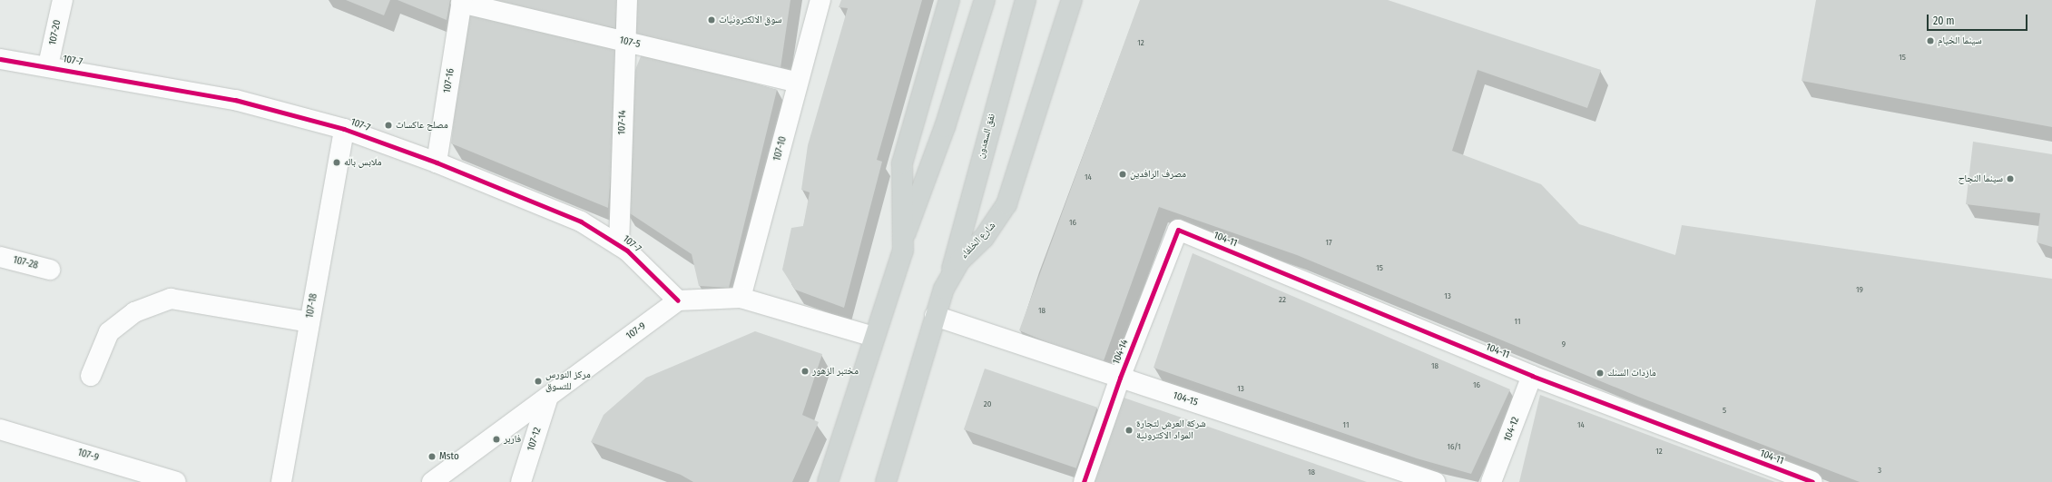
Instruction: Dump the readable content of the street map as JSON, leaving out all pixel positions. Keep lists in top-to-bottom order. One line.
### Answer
{"streets":{"main road":["نفق السعدون","شارع الخلفاء"],"street":["107-20","107-5","107-7","107-16","107-14","107-10","104-11","107-28","107-18","107-9","104-14","104-15","104-12","107-12"]},"crossings":[["107-20","107-7"],["107-5","107-16"],["107-5","107-14"],["107-5","107-10"],["107-7","107-16"],["107-7","107-14"],["107-7","107-18"],["107-7","107-9"],["نفق السعدون","شارع الخلفاء"],["104-11","104-14"],["104-11","104-12"],["شارع الخلفاء","104-15"],["107-9","107-12"],["104-14","104-15"]],"places":["سوق الالكترونيات","سينما الخيام","مصلح عاكسات","ملابس باله","مصرف الرافدين","سينما النجاح","مختبر الزهور","مازدات السنك","مركز النورس للتسوق","شركة العرش لتجارة المواد الاكترونية","فاربر","Msto"],"house_numbers":["12","15","14","16","17","15","19","13","22","18","11","9","18","16","13","20","5","11","14","16/1","12","3","18"],"scale_bar":"20 m"}
